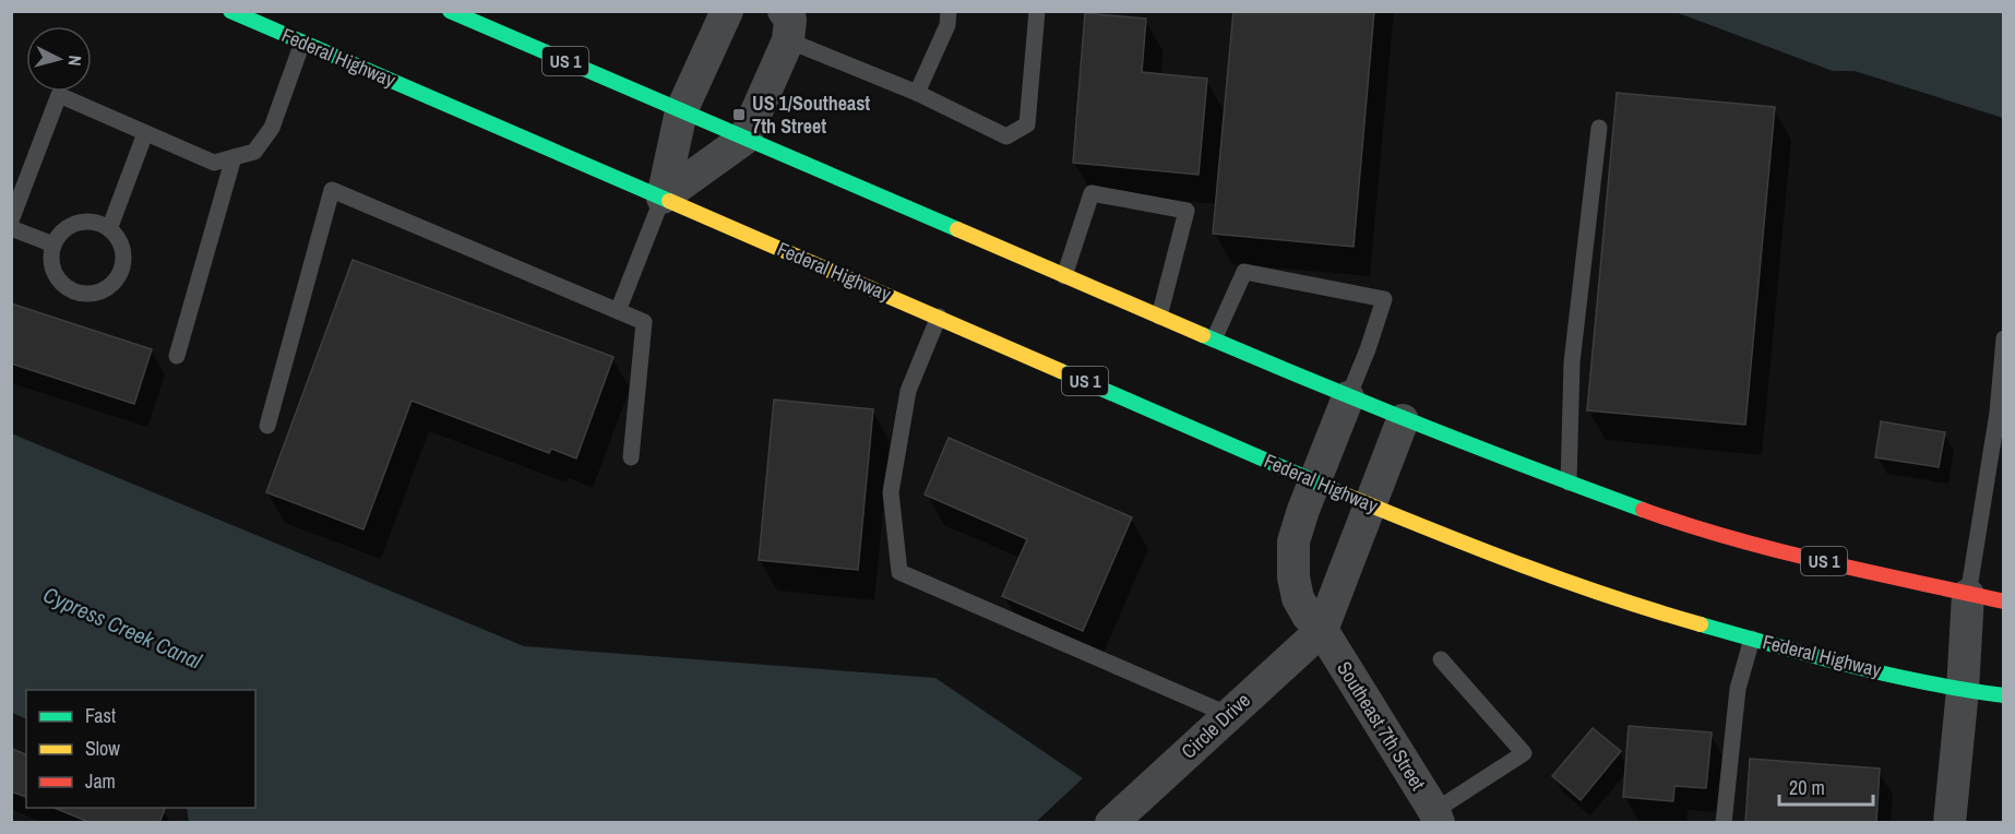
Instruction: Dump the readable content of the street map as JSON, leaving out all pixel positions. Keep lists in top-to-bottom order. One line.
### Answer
{"streets":{"main road":["Federal Highway","US 1"],"street":["Circle Drive","Southeast 7th Street"]},"crossings":[["Federal Highway","Southeast 7th Street"],["US 1","Southeast 7th Street"],["Circle Drive","Southeast 7th Street"]],"water":["Cypress Creek Canal"],"places":{"transit":["US 1/Southeast 7th Street"]},"legend":["Fast","Slow","Jam"],"scale_bar":"20 m","north":"right"}
